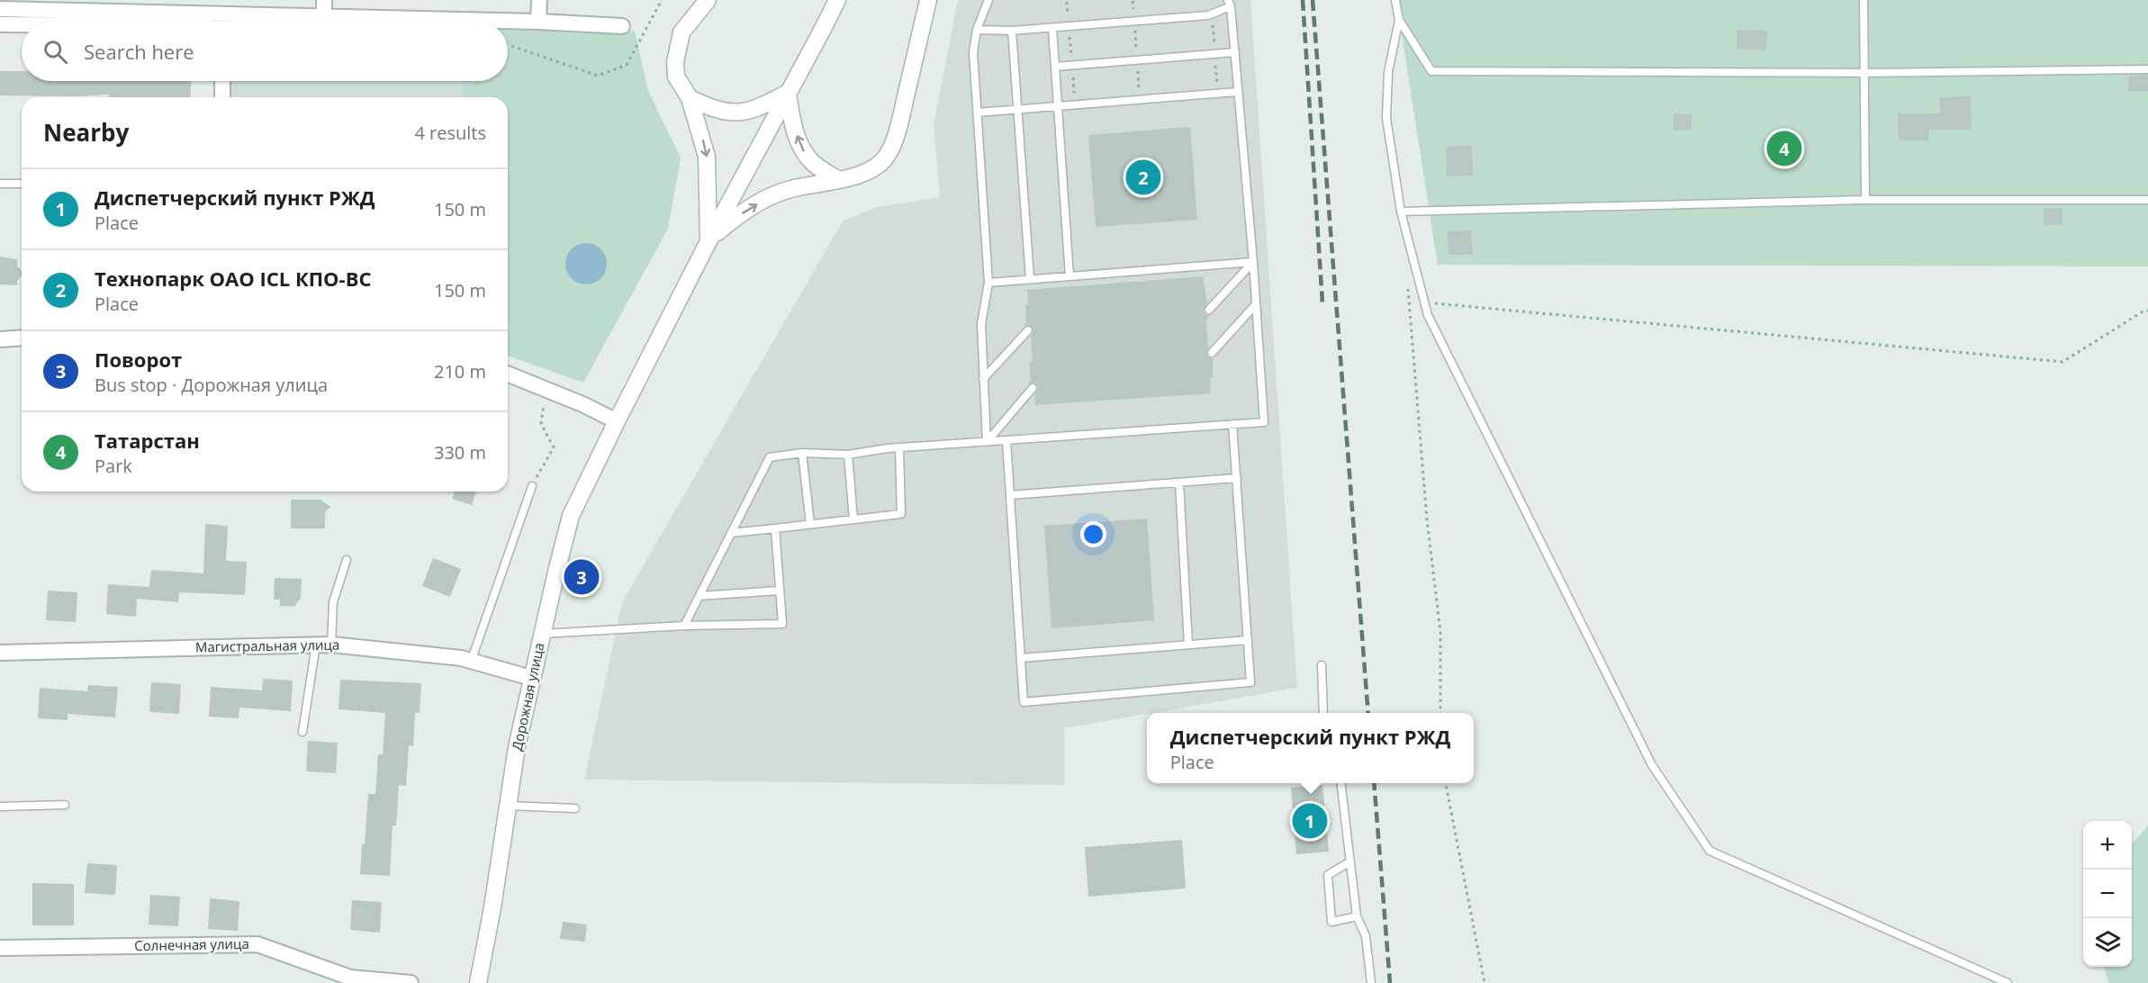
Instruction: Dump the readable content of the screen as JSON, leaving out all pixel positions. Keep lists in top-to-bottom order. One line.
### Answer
{"streets":{"street":["Магистральная улица","Дорожная улица","Солнечная улица"]},"crossings":[["Магистральная улица","Дорожная улица"]],"page":{"search":"Search here","heading":["Nearby","4 results"],"pins":["4","2","3","1"],"list":[{"mark":"1","name":"Диспетчерский пункт РЖД","note":"Place","value":"150 m"},{"mark":"2","name":"Технопарк OAO ICL КПО-ВС","note":"Place","value":"150 m"},{"mark":"3","name":"Поворот","note":"Bus stop · Дорожная улица","value":"210 m"},{"mark":"4","name":"Татарстан","note":"Park","value":"330 m"}],"popup":["Диспетчерский пункт РЖД","Place"],"map_buttons":["+","−"]}}
